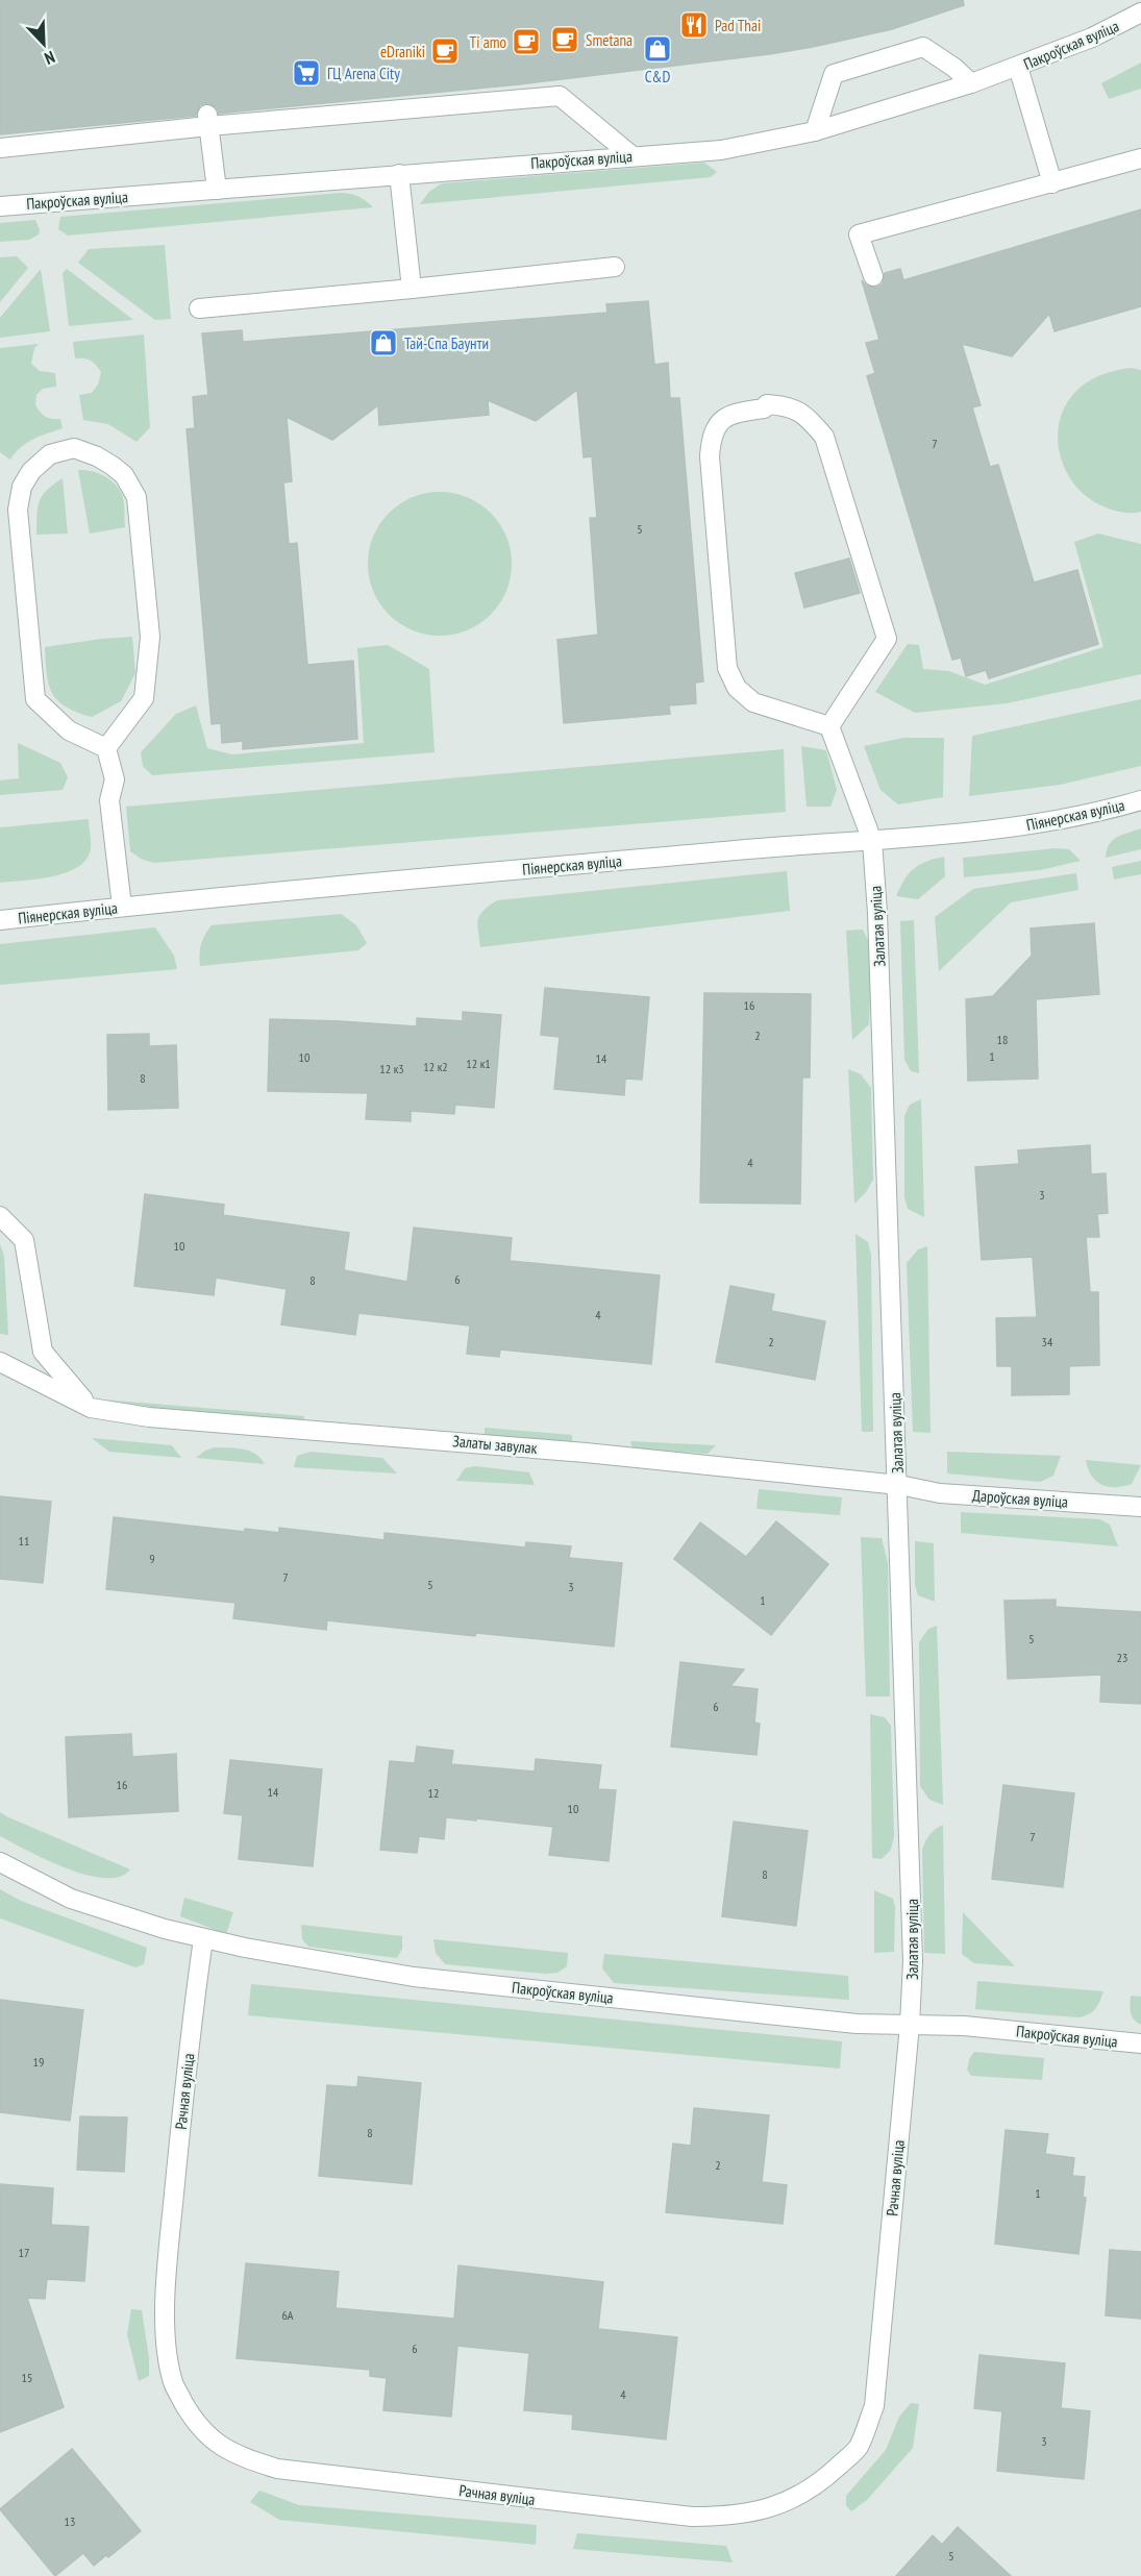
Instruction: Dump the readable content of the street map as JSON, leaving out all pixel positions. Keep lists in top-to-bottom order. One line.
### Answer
{"streets":{"street":["Пакроўская вуліца","Піянерская вуліца","Залатая вуліца","Залаты завулак","Дароўская вуліца","Рачная вуліца"]},"crossings":[["Пакроўская вуліца","Залатая вуліца"],["Пакроўская вуліца","Рачная вуліца"],["Піянерская вуліца","Залатая вуліца"],["Залатая вуліца","Залаты завулак"],["Залатая вуліца","Дароўская вуліца"],["Залатая вуліца","Рачная вуліца"],["Залаты завулак","Дароўская вуліца"]],"places":{"restaurant":["Pad Thai"],"cafe":["Smetana","Ti amo","eDraniki"],"shop":["C&D","Тай-Спа Баунти"],"supermarket":["ГЦ Arena City"]},"house_numbers":["7","5","16","2","18","1","10","14","12 к1","12 к2","12 к3","8","4","3","10","6","8","4","2","34","11","9","7","5","3","1","5","23","6","16","14","12","10","7","8","19","8","2","1","17","6А","6","15","4","3","13","5"],"north":"bottom right"}
